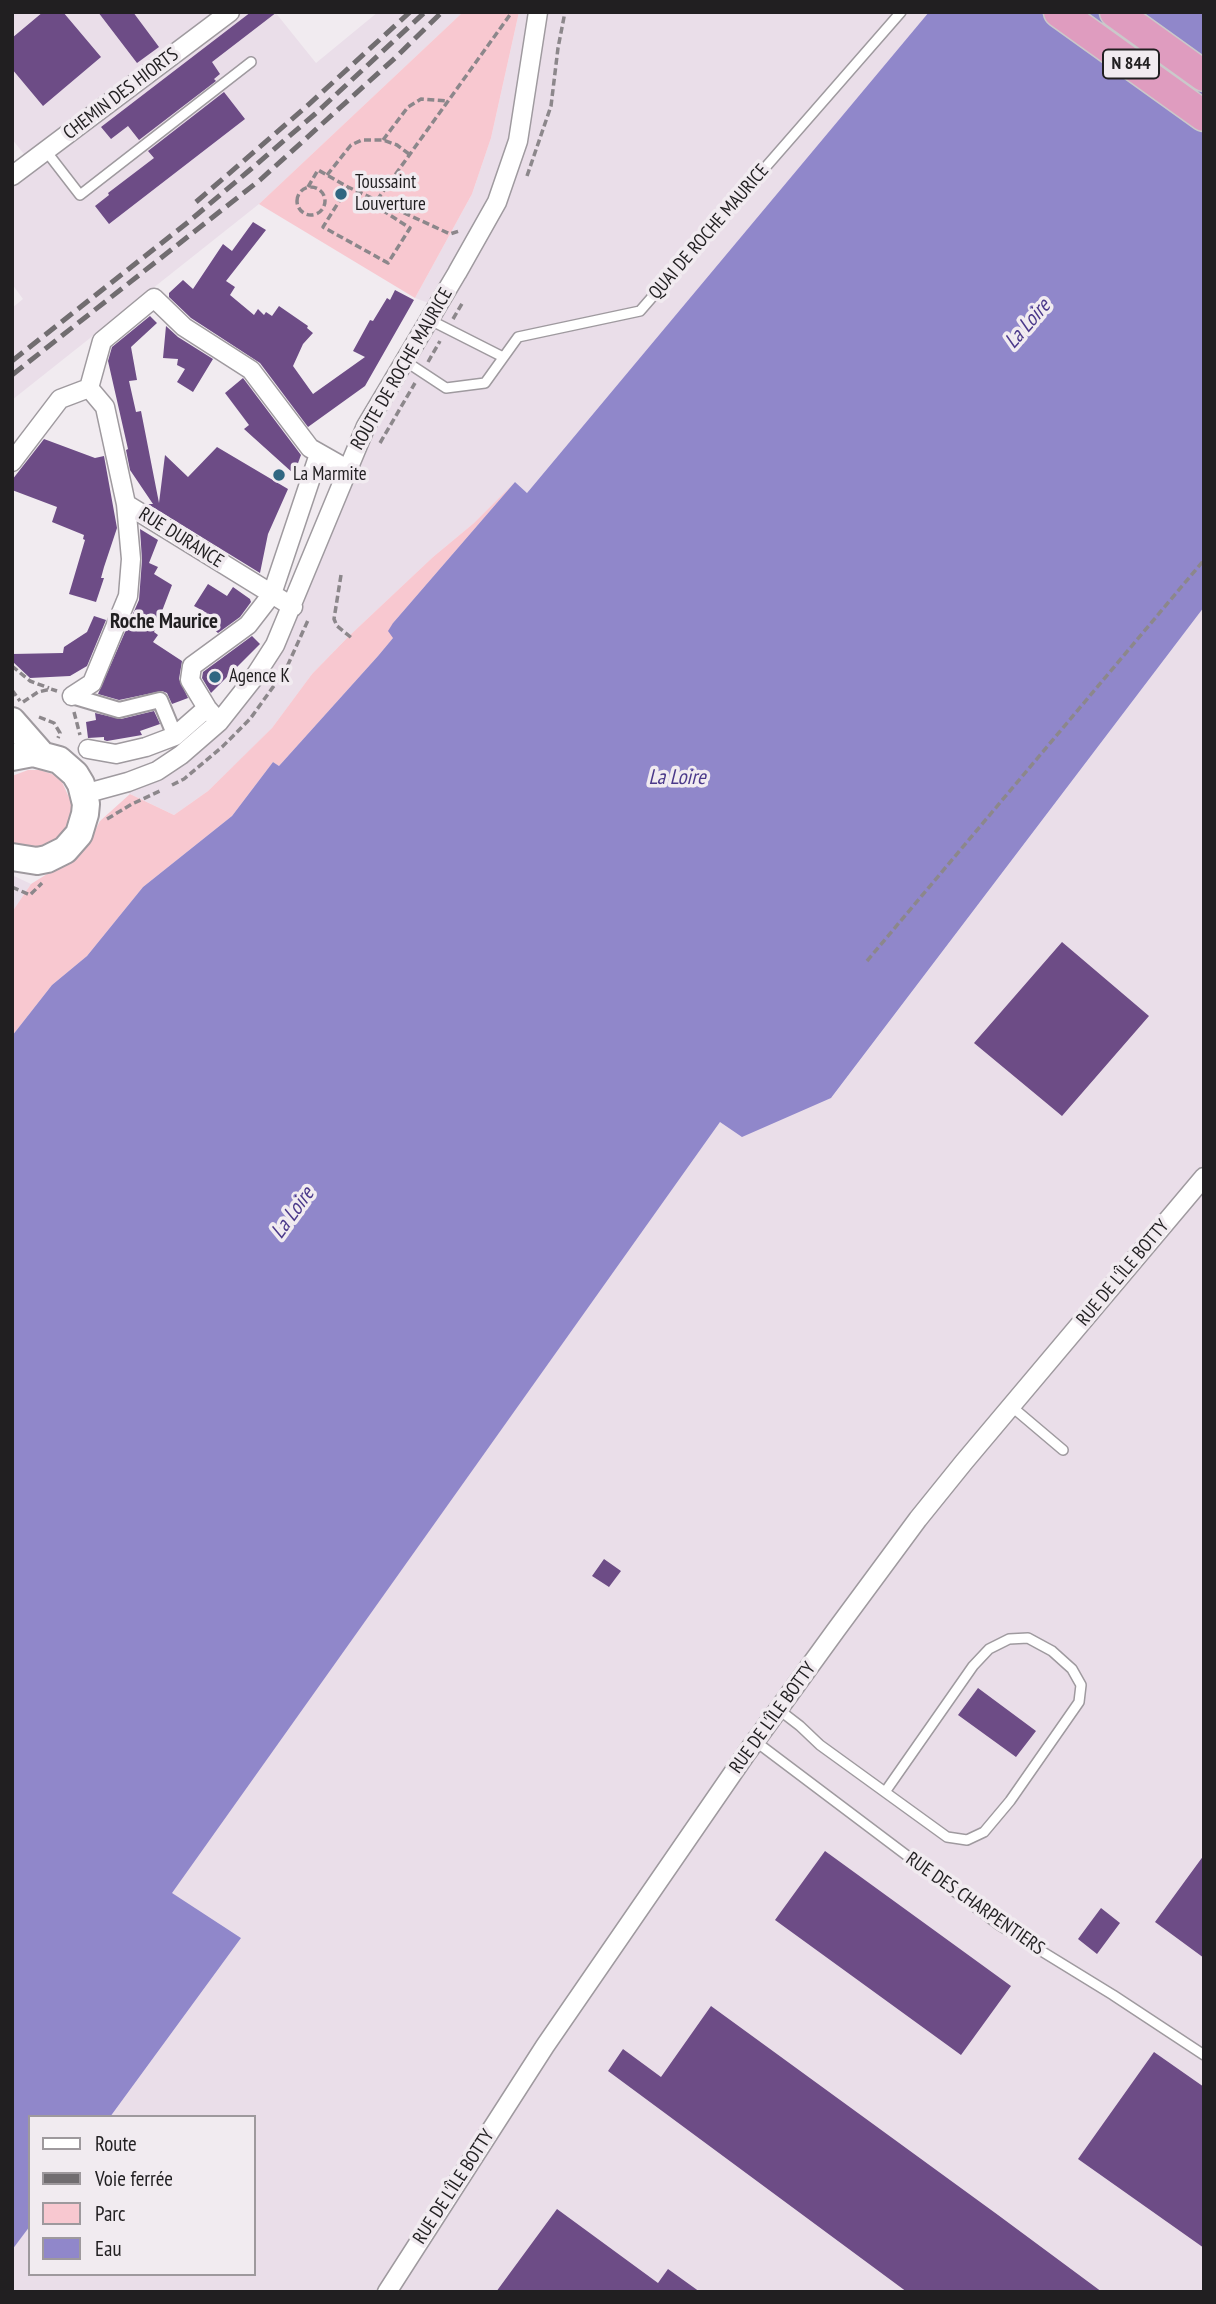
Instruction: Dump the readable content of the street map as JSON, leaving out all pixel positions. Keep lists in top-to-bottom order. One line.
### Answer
{"streets":{"highway":["N 844"],"street":["CHEMIN DES HIORTS","ROUTE DE ROCHE MAURICE","RUE DURANCE","RUE DE L'ÎLE BOTTY"],"lane":["QUAI DE ROCHE MAURICE","RUE DES CHARPENTIERS"]},"crossings":[["QUAI DE ROCHE MAURICE","ROUTE DE ROCHE MAURICE"],["ROUTE DE ROCHE MAURICE","RUE DURANCE"],["RUE DE L'ÎLE BOTTY","RUE DES CHARPENTIERS"]],"districts":["Roche Maurice"],"water":["La Loire"],"places":["Toussaint Louverture","La Marmite","Agence K"],"legend":["Route","Voie ferrée","Parc","Eau"]}
